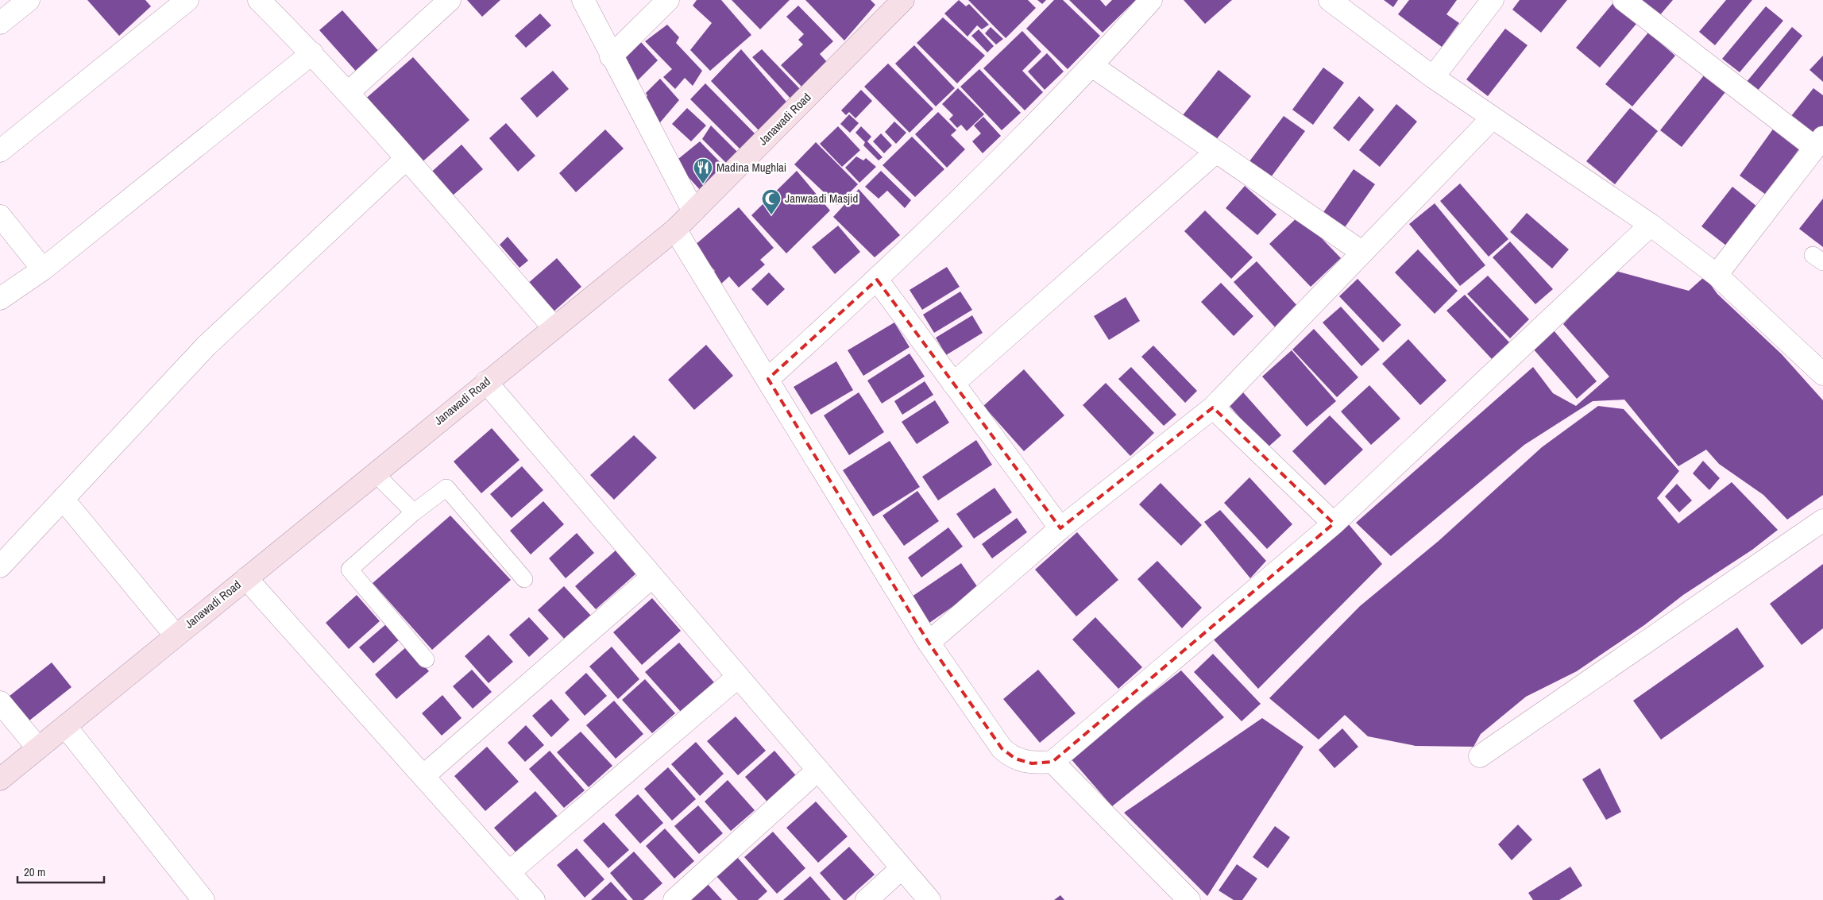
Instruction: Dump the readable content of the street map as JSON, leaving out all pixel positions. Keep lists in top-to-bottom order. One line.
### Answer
{"streets":{"street":["Janawadi Road"]},"places":{"restaurant":["Madina Mughlai"],"mosque":["Janwaadi Masjid"]},"scale_bar":"20 m"}
